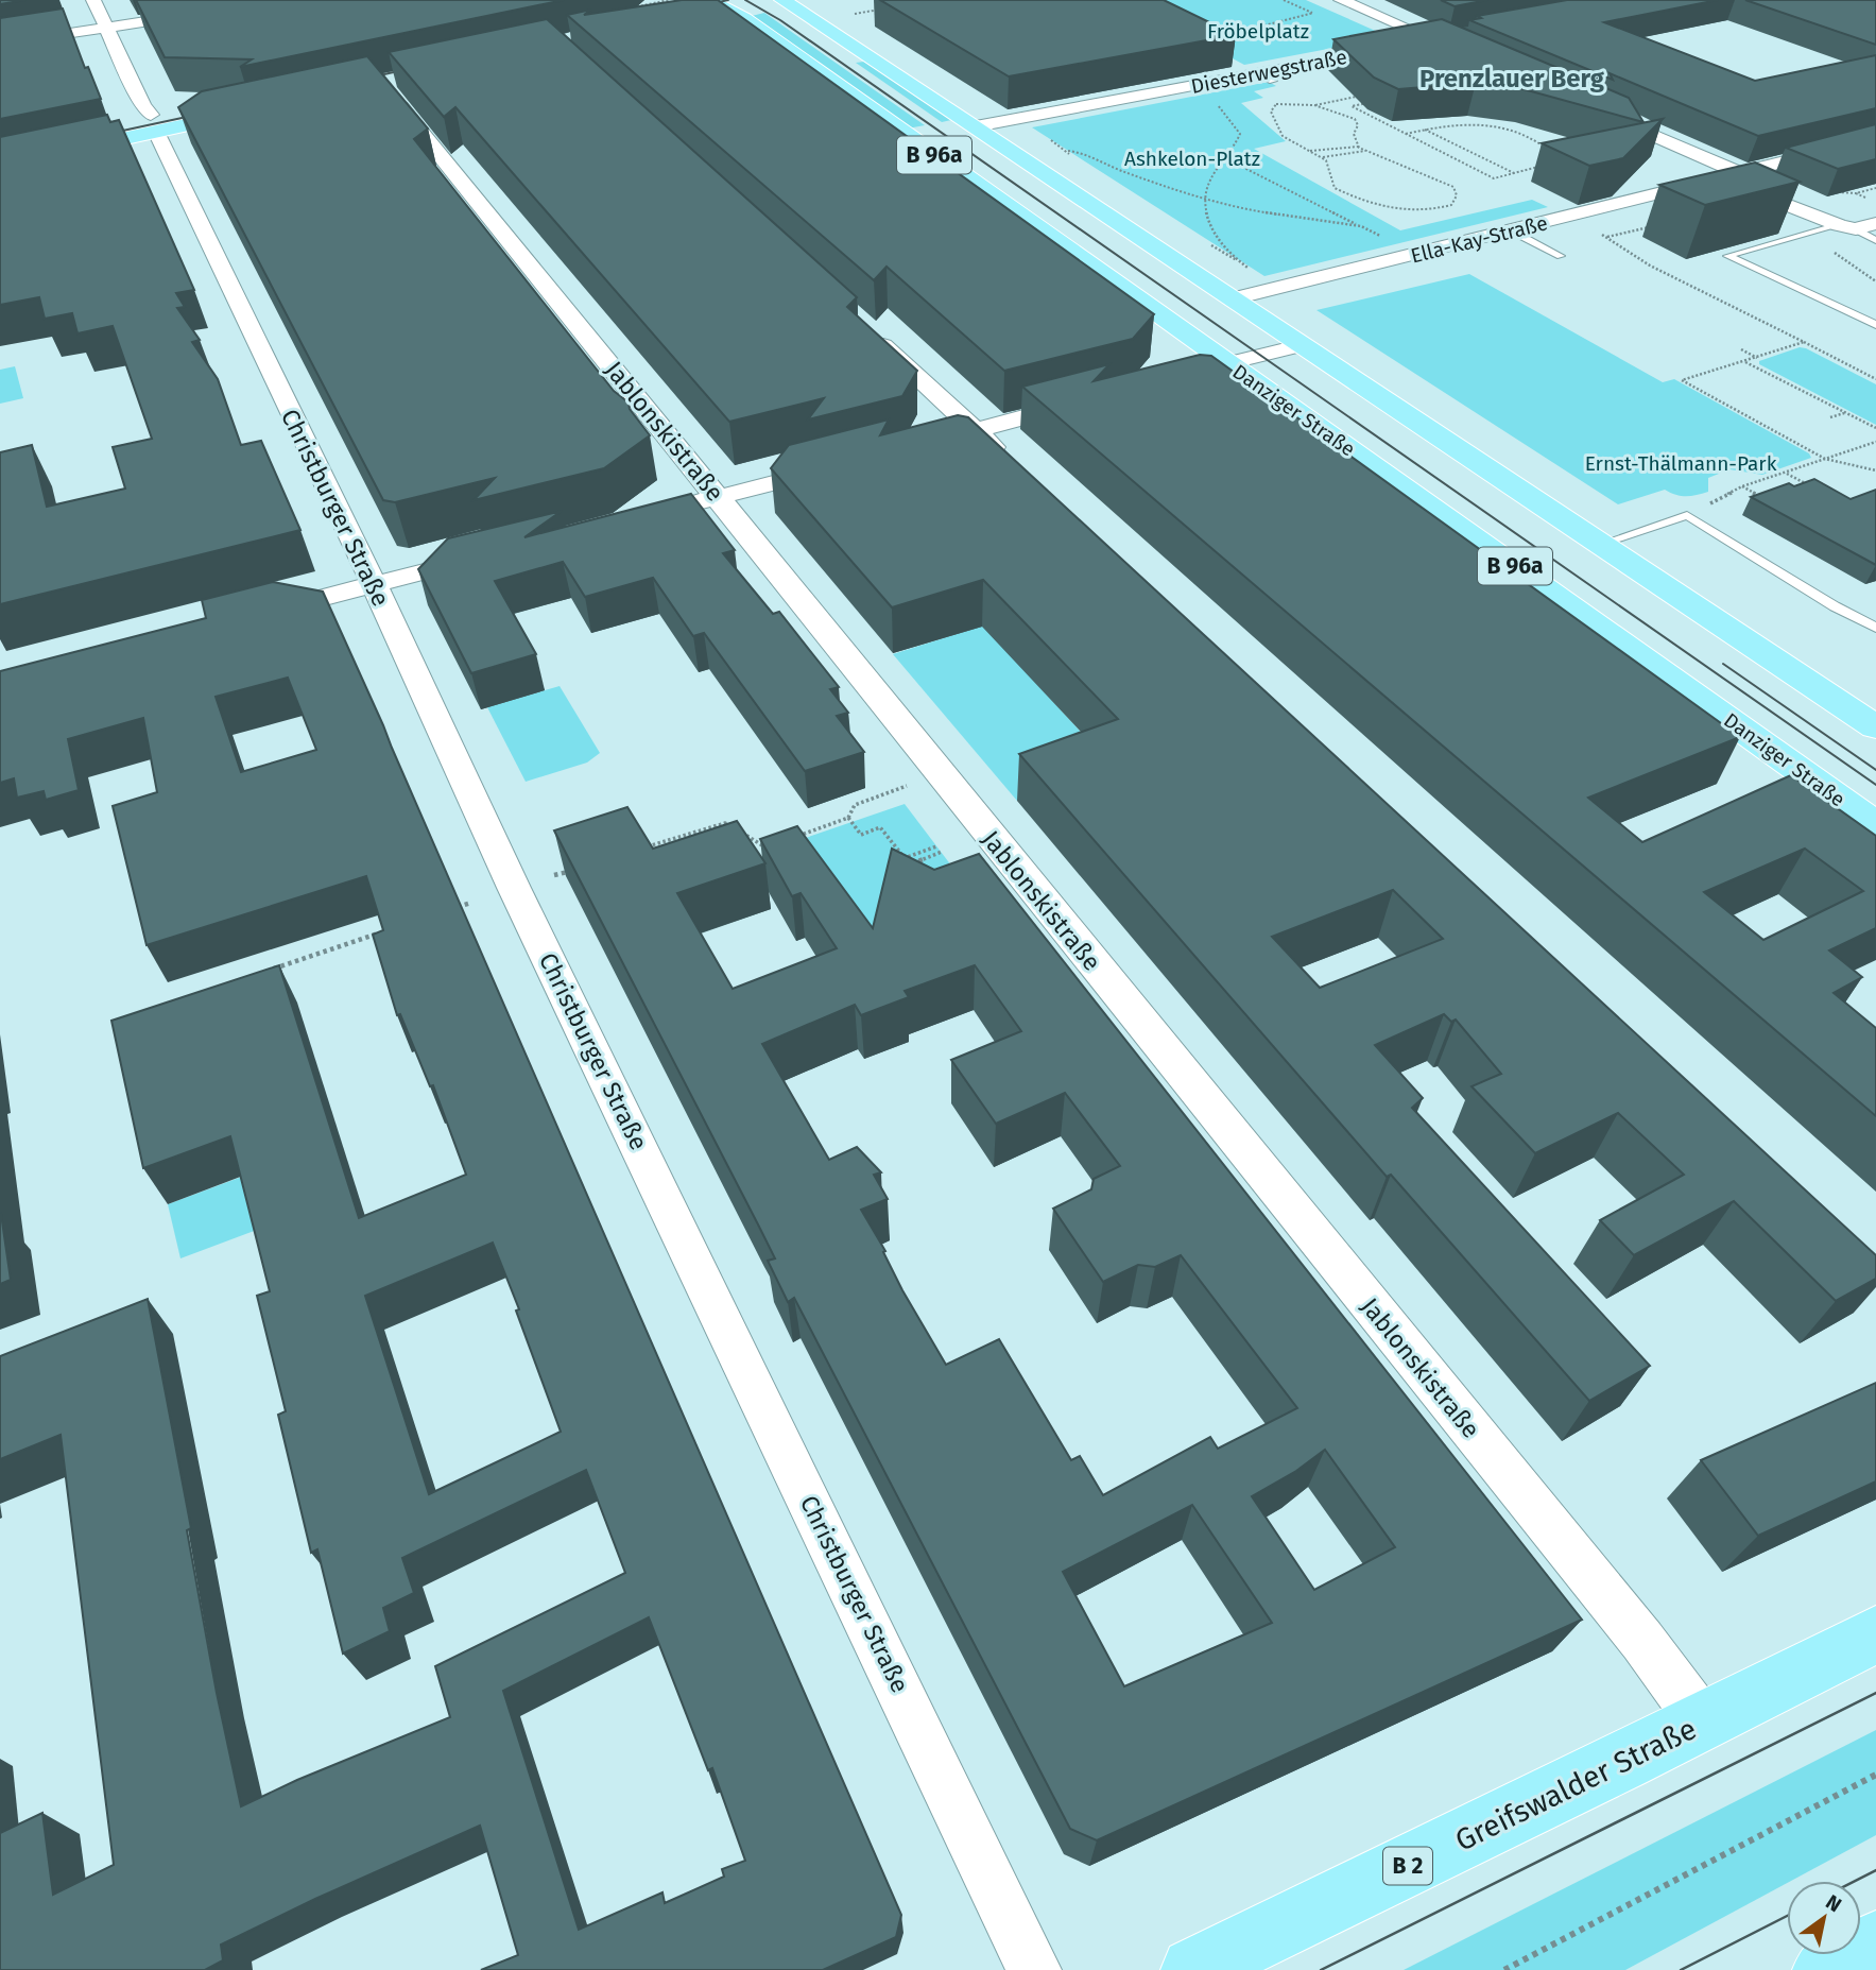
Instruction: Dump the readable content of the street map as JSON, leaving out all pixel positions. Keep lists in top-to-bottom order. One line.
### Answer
{"streets":{"main road":["B 96a","Danziger Straße","Greifswalder Straße","B 2"],"street":["Diesterwegstraße","Ella-Kay-Straße","Jablonskistraße","Christburger Straße"]},"crossings":[["Diesterwegstraße","B 96a"],["B 96a","Ella-Kay-Straße"],["Jablonskistraße","Greifswalder Straße"]],"districts":["Prenzlauer Berg"],"parks":["Fröbelplatz","Ashkelon-Platz","Ernst-Thälmann-Park"],"north":"top right"}
